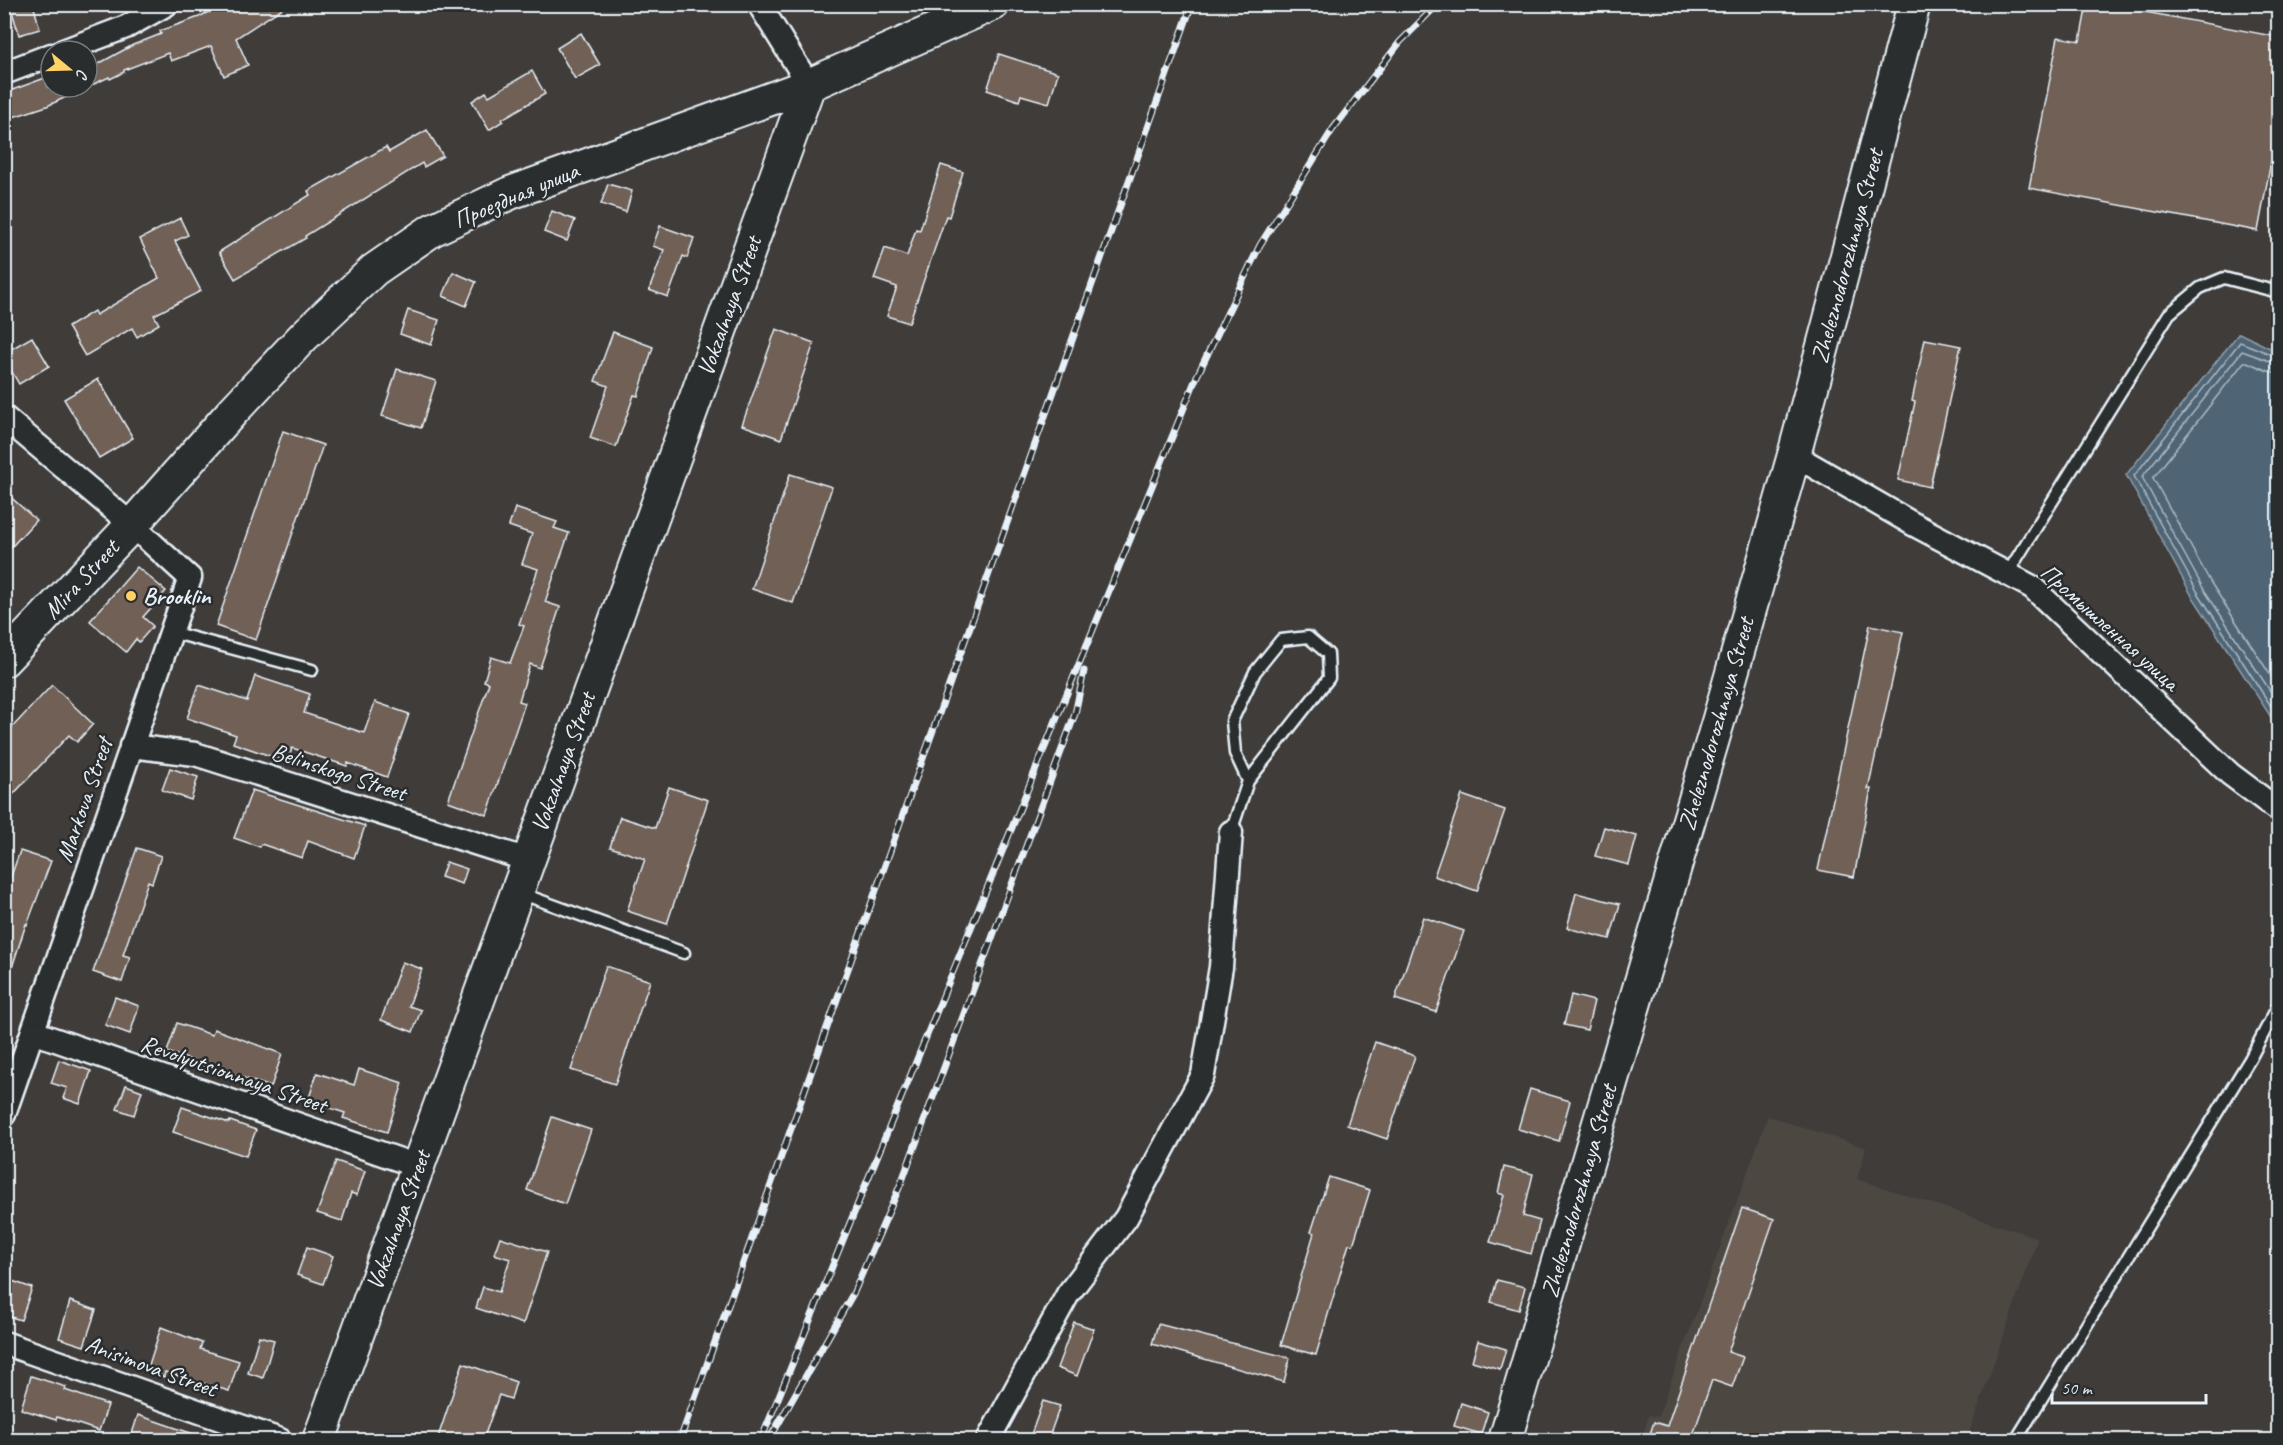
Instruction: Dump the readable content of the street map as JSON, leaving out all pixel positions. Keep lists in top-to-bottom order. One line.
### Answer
{"streets":{"street":["Проездная улица","Zheleznodorozhnaya Street","Vokzalnaya Street","Mira Street","Промышленная улица","Belinskogo Street","Markova Street","Revolyutsionnaya Street","Anisimova Street"]},"crossings":[["Проездная улица","Vokzalnaya Street"],["Проездная улица","Mira Street"],["Проездная улица","Markova Street"],["Zheleznodorozhnaya Street","Промышленная улица"],["Vokzalnaya Street","Belinskogo Street"],["Vokzalnaya Street","Revolyutsionnaya Street"],["Mira Street","Markova Street"],["Belinskogo Street","Markova Street"],["Markova Street","Revolyutsionnaya Street"]],"places":["Brooklin"],"scale_bar":"50 m","north":"right"}
